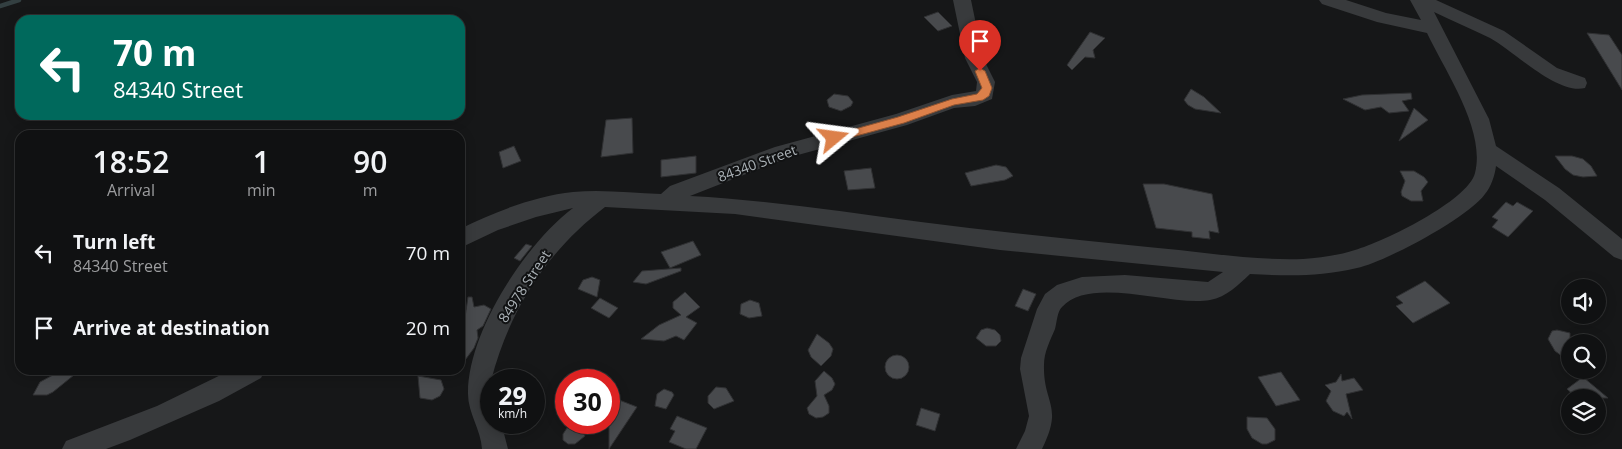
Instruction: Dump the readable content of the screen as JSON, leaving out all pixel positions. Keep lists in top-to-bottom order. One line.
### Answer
{"streets":{"street":["84340 Street","84978 Street"]},"page":{"turn":["70 m","84340 Street"],"eta":["18:52","Arrival","1","min","90","m"],"list":[{"name":"Turn left","note":"84340 Street","value":"70 m"},{"name":"Arrive at destination","value":"20 m"}],"speed":"29 km/h","limit":"30"}}
